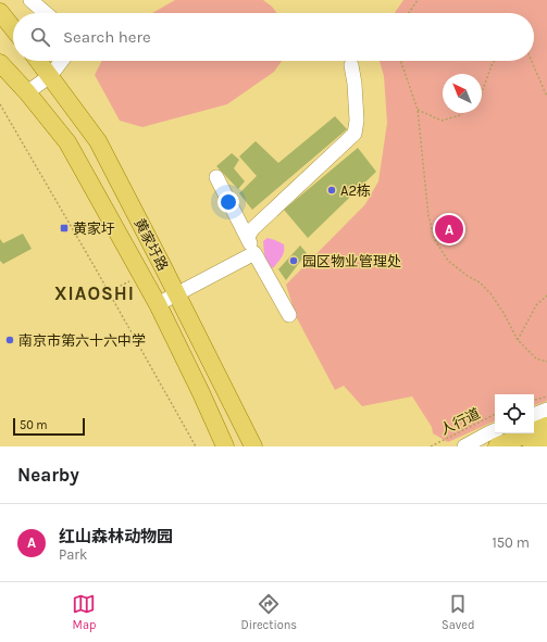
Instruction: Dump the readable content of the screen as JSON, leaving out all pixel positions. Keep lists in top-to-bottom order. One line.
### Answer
{"streets":{"main road":["黄家圩路"],"path":["人行道"]},"districts":["XIAOSHI"],"places":{"other":["A2栋","园区物业管理处","南京市第六十六中学"],"transit":["黄家圩"]},"scale_bar":"50 m","north":"top left","page":{"search":"Search here","pins":"A","scale":"50 m","heading":"Nearby","list":[{"mark":"A","name":"红山森林动物园","note":"Park","value":"150 m"}],"nav":["Map","Directions","Saved"]}}
